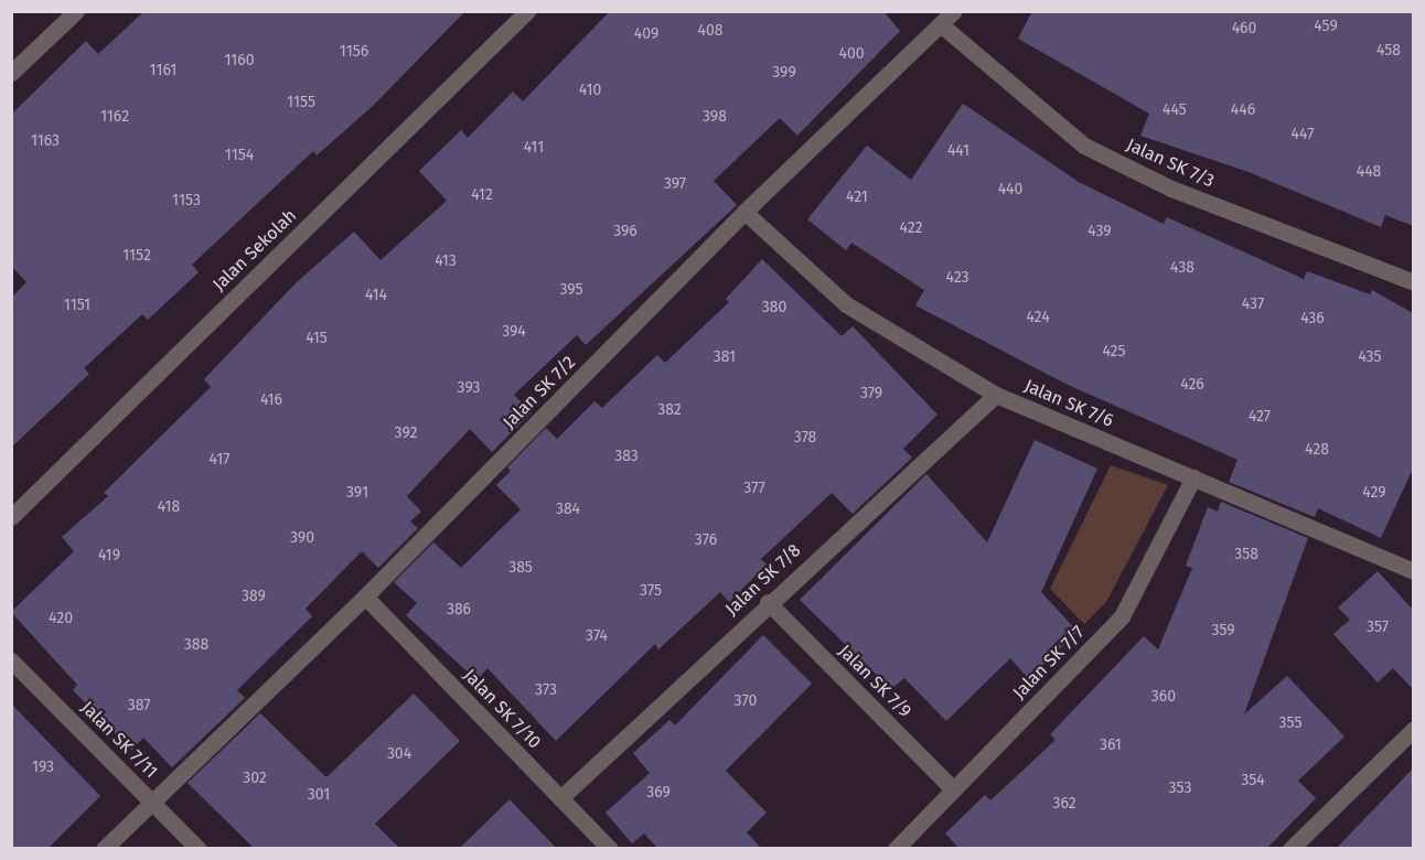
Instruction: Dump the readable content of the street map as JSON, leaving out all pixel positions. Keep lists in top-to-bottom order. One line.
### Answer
{"streets":{"street":["Jalan SK 7/3","Jalan Sekolah","Jalan SK 7/2","Jalan SK 7/6","Jalan SK 7/8","Jalan SK 7/7","Jalan SK 7/9","Jalan SK 7/10","Jalan SK 7/11"]},"crossings":[["Jalan SK 7/3","Jalan SK 7/2"],["Jalan SK 7/2","Jalan SK 7/6"],["Jalan SK 7/2","Jalan SK 7/10"],["Jalan SK 7/2","Jalan SK 7/11"],["Jalan SK 7/6","Jalan SK 7/8"],["Jalan SK 7/6","Jalan SK 7/7"],["Jalan SK 7/8","Jalan SK 7/9"],["Jalan SK 7/8","Jalan SK 7/10"],["Jalan SK 7/7","Jalan SK 7/9"]],"house_numbers":["459","460","408","409","458","1156","400","1160","1161","399","410","1155","445","446","1162","398","447","1163","411","441","1154","448","397","440","412","421","1153","422","396","439","1152","413","438","423","395","414","437","1151","380","424","436","394","415","425","381","435","426","393","379","416","382","427","392","378","428","383","417","377","391","429","418","384","390","376","358","419","385","375","389","386","420","357","359","374","388","373","360","370","387","355","361","304","193","302","354","353","369","301","362"]}
